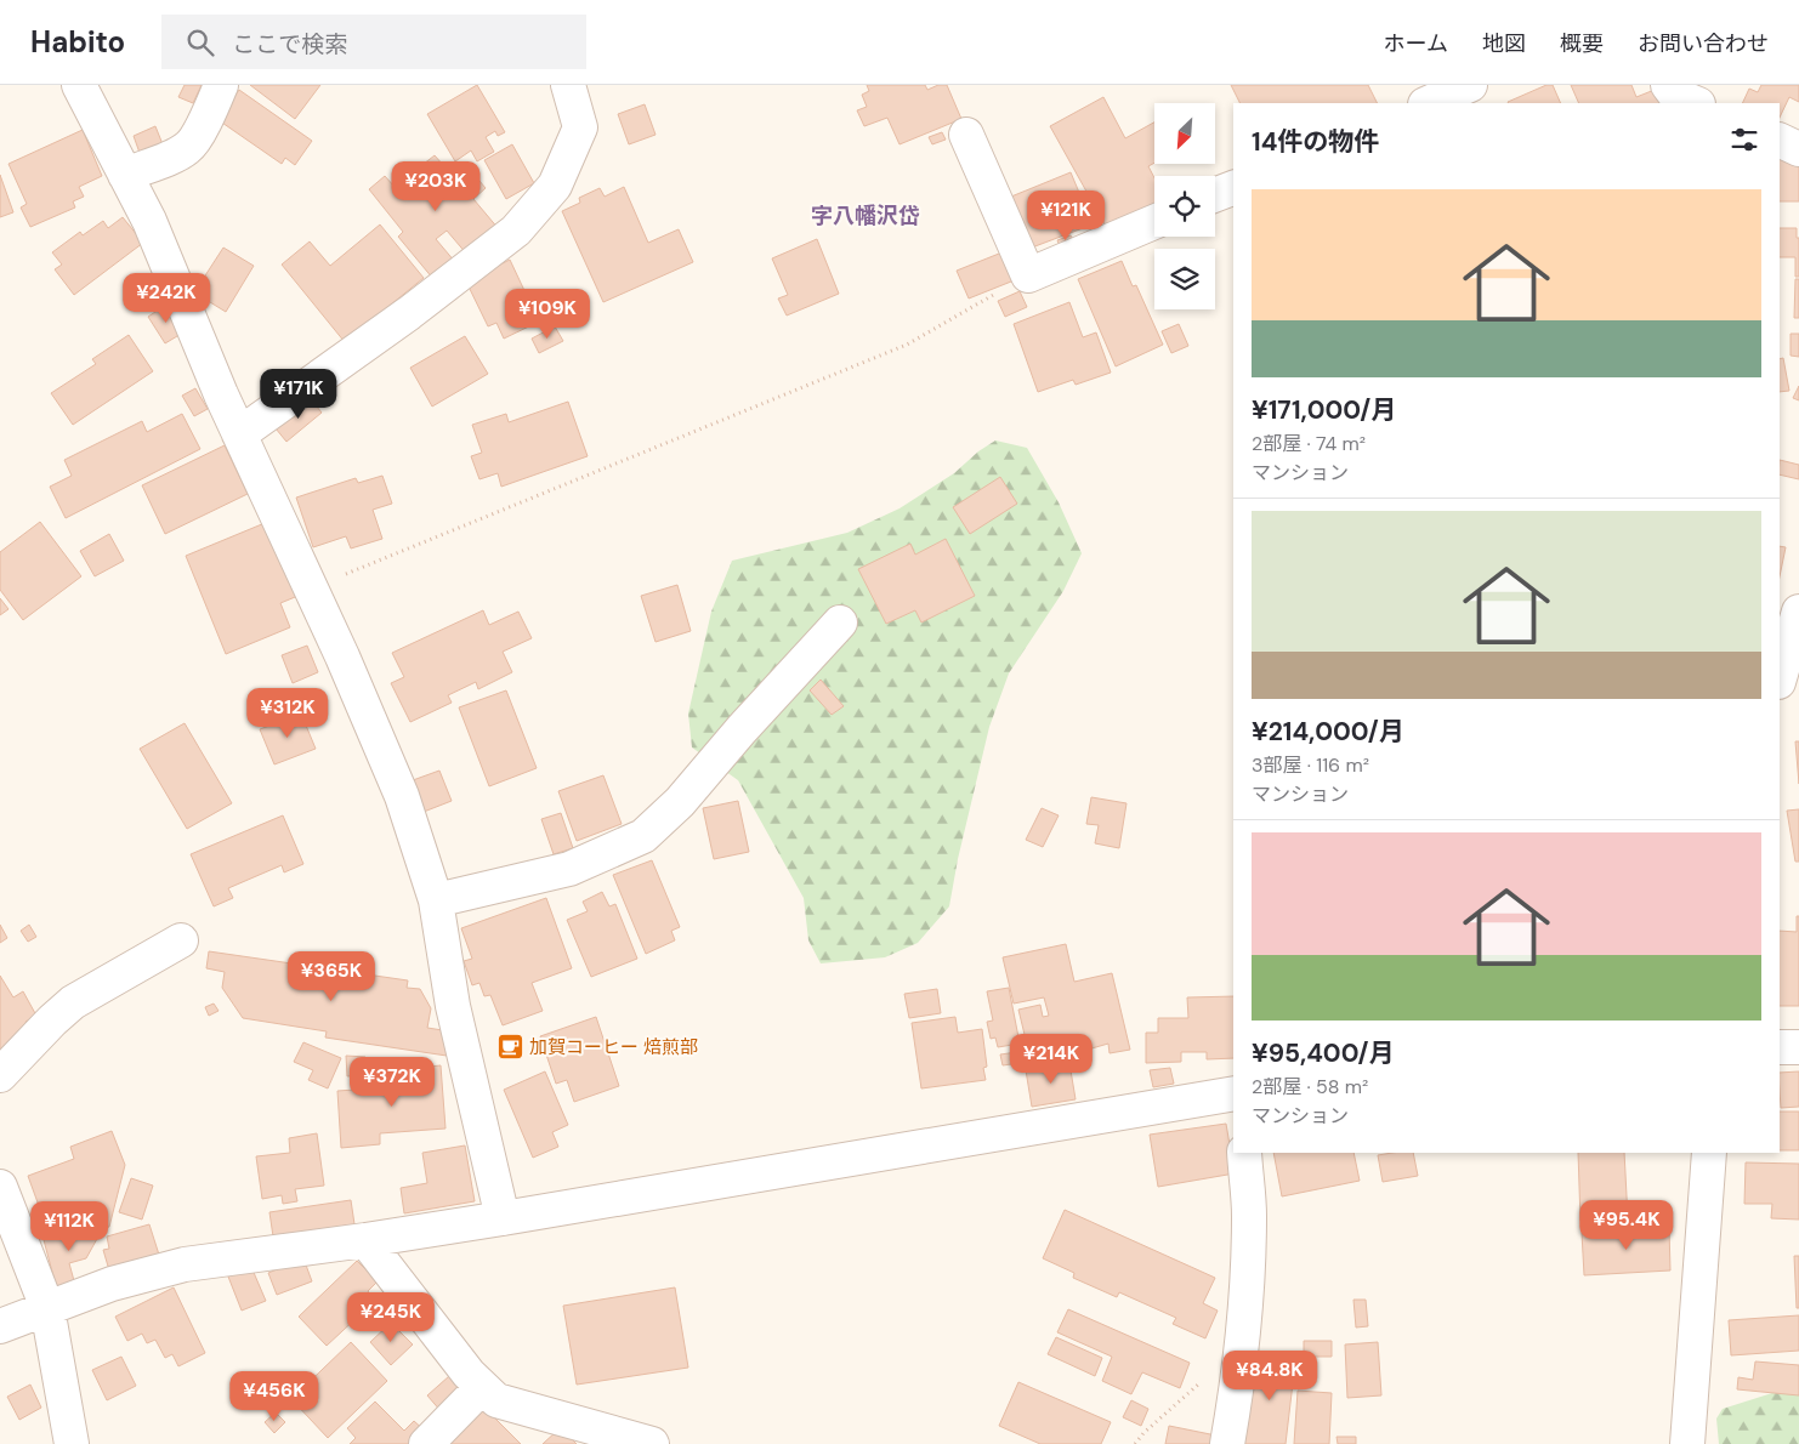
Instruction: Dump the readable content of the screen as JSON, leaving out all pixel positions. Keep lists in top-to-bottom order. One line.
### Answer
{"districts":["字八幡沢岱"],"places":{"cafe":["加賀コーヒー 焙煎部"]},"north":"bottom left","page":{"header":"Habito","search":"ここで検索","nav":["ホーム","地図","概要","お問い合わせ"],"heading":"14件の物件","price":["¥203K","¥121K","¥242K","¥109K","¥171K","¥312K","¥365K","¥214K","¥372K","¥95.4K","¥112K","¥245K","¥84.8K","¥456K"],"list":[{"name":"¥171,000/月","note":"2部屋 · 74 m² · マンション"},{"name":"¥214,000/月","note":"3部屋 · 116 m² · マンション"},{"name":"¥95,400/月","note":"2部屋 · 58 m² · マンション"}]}}
